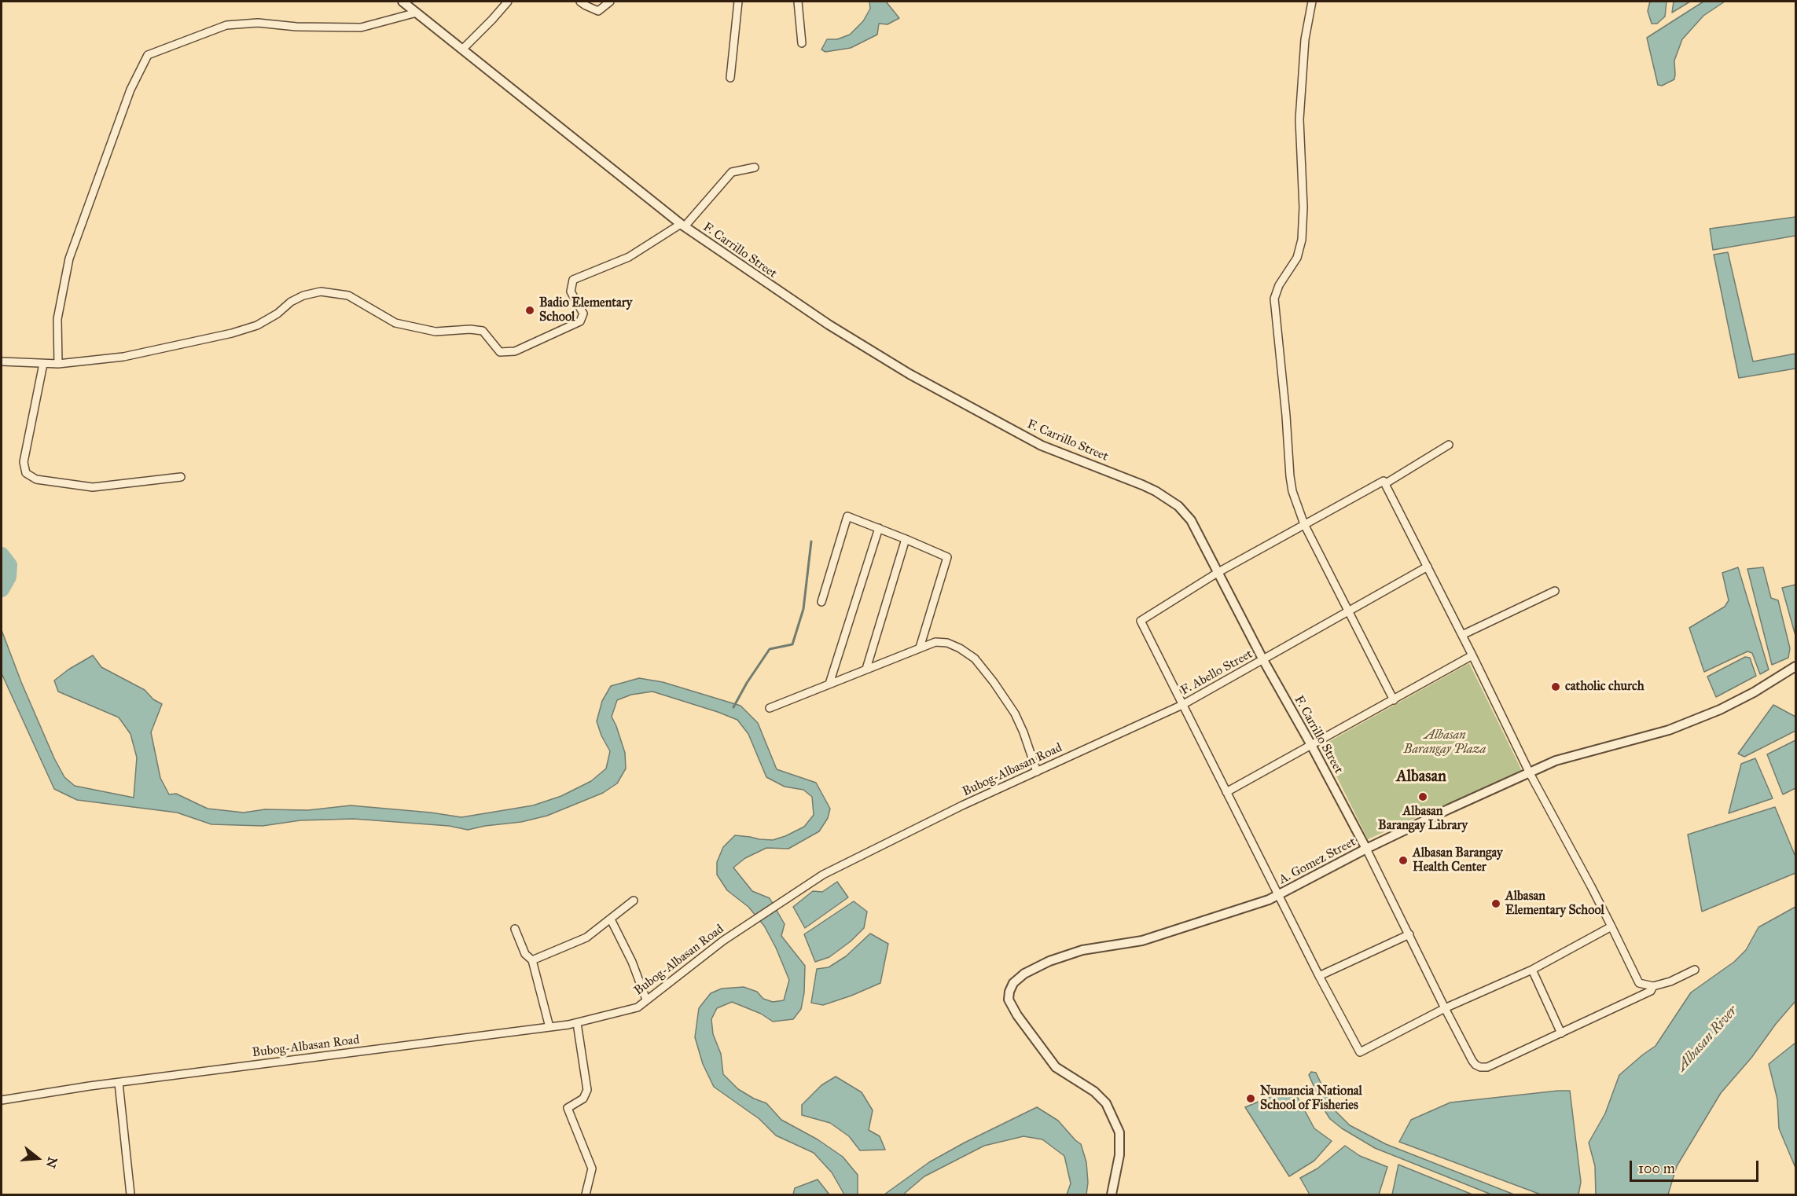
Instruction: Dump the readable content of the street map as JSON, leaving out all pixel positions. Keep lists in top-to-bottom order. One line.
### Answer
{"streets":{"street":["F. Carrillo Street","F. Abello Street","Bubog-Albasan Road","A. Gomez Street"]},"crossings":[["F. Carrillo Street","F. Abello Street"],["F. Carrillo Street","A. Gomez Street"],["F. Abello Street","Bubog-Albasan Road"]],"districts":["Albasan"],"water":["Albasan River"],"parks":["Albasan Barangay Plaza"],"places":["Badio Elementary School","catholic church","Albasan Barangay Library","Albasan Barangay Health Center","Albasan Elementary School","Numancia National School of Fisheries"],"scale_bar":"100 m","north":"right"}
